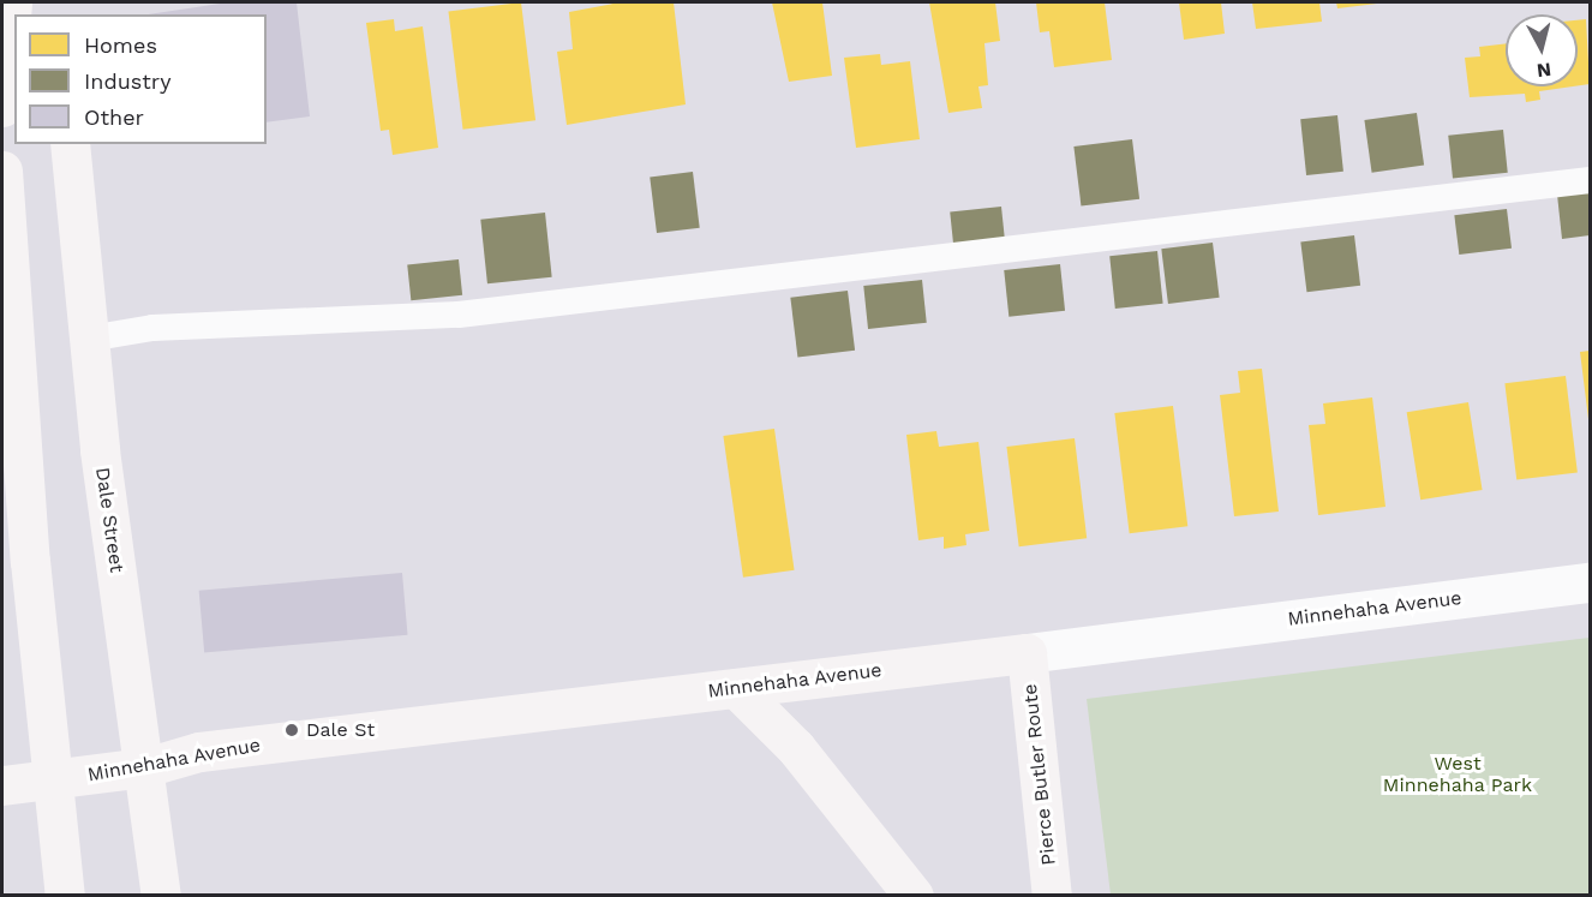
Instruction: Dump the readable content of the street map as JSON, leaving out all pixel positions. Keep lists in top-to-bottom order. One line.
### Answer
{"streets":{"main road":["Dale Street","Minnehaha Avenue","Pierce Butler Route"]},"crossings":[["Dale Street","Minnehaha Avenue"],["Minnehaha Avenue","Pierce Butler Route"]],"parks":["West Minnehaha Park"],"places":["Dale St"],"legend":["Homes","Industry","Other"],"north":"bottom"}
